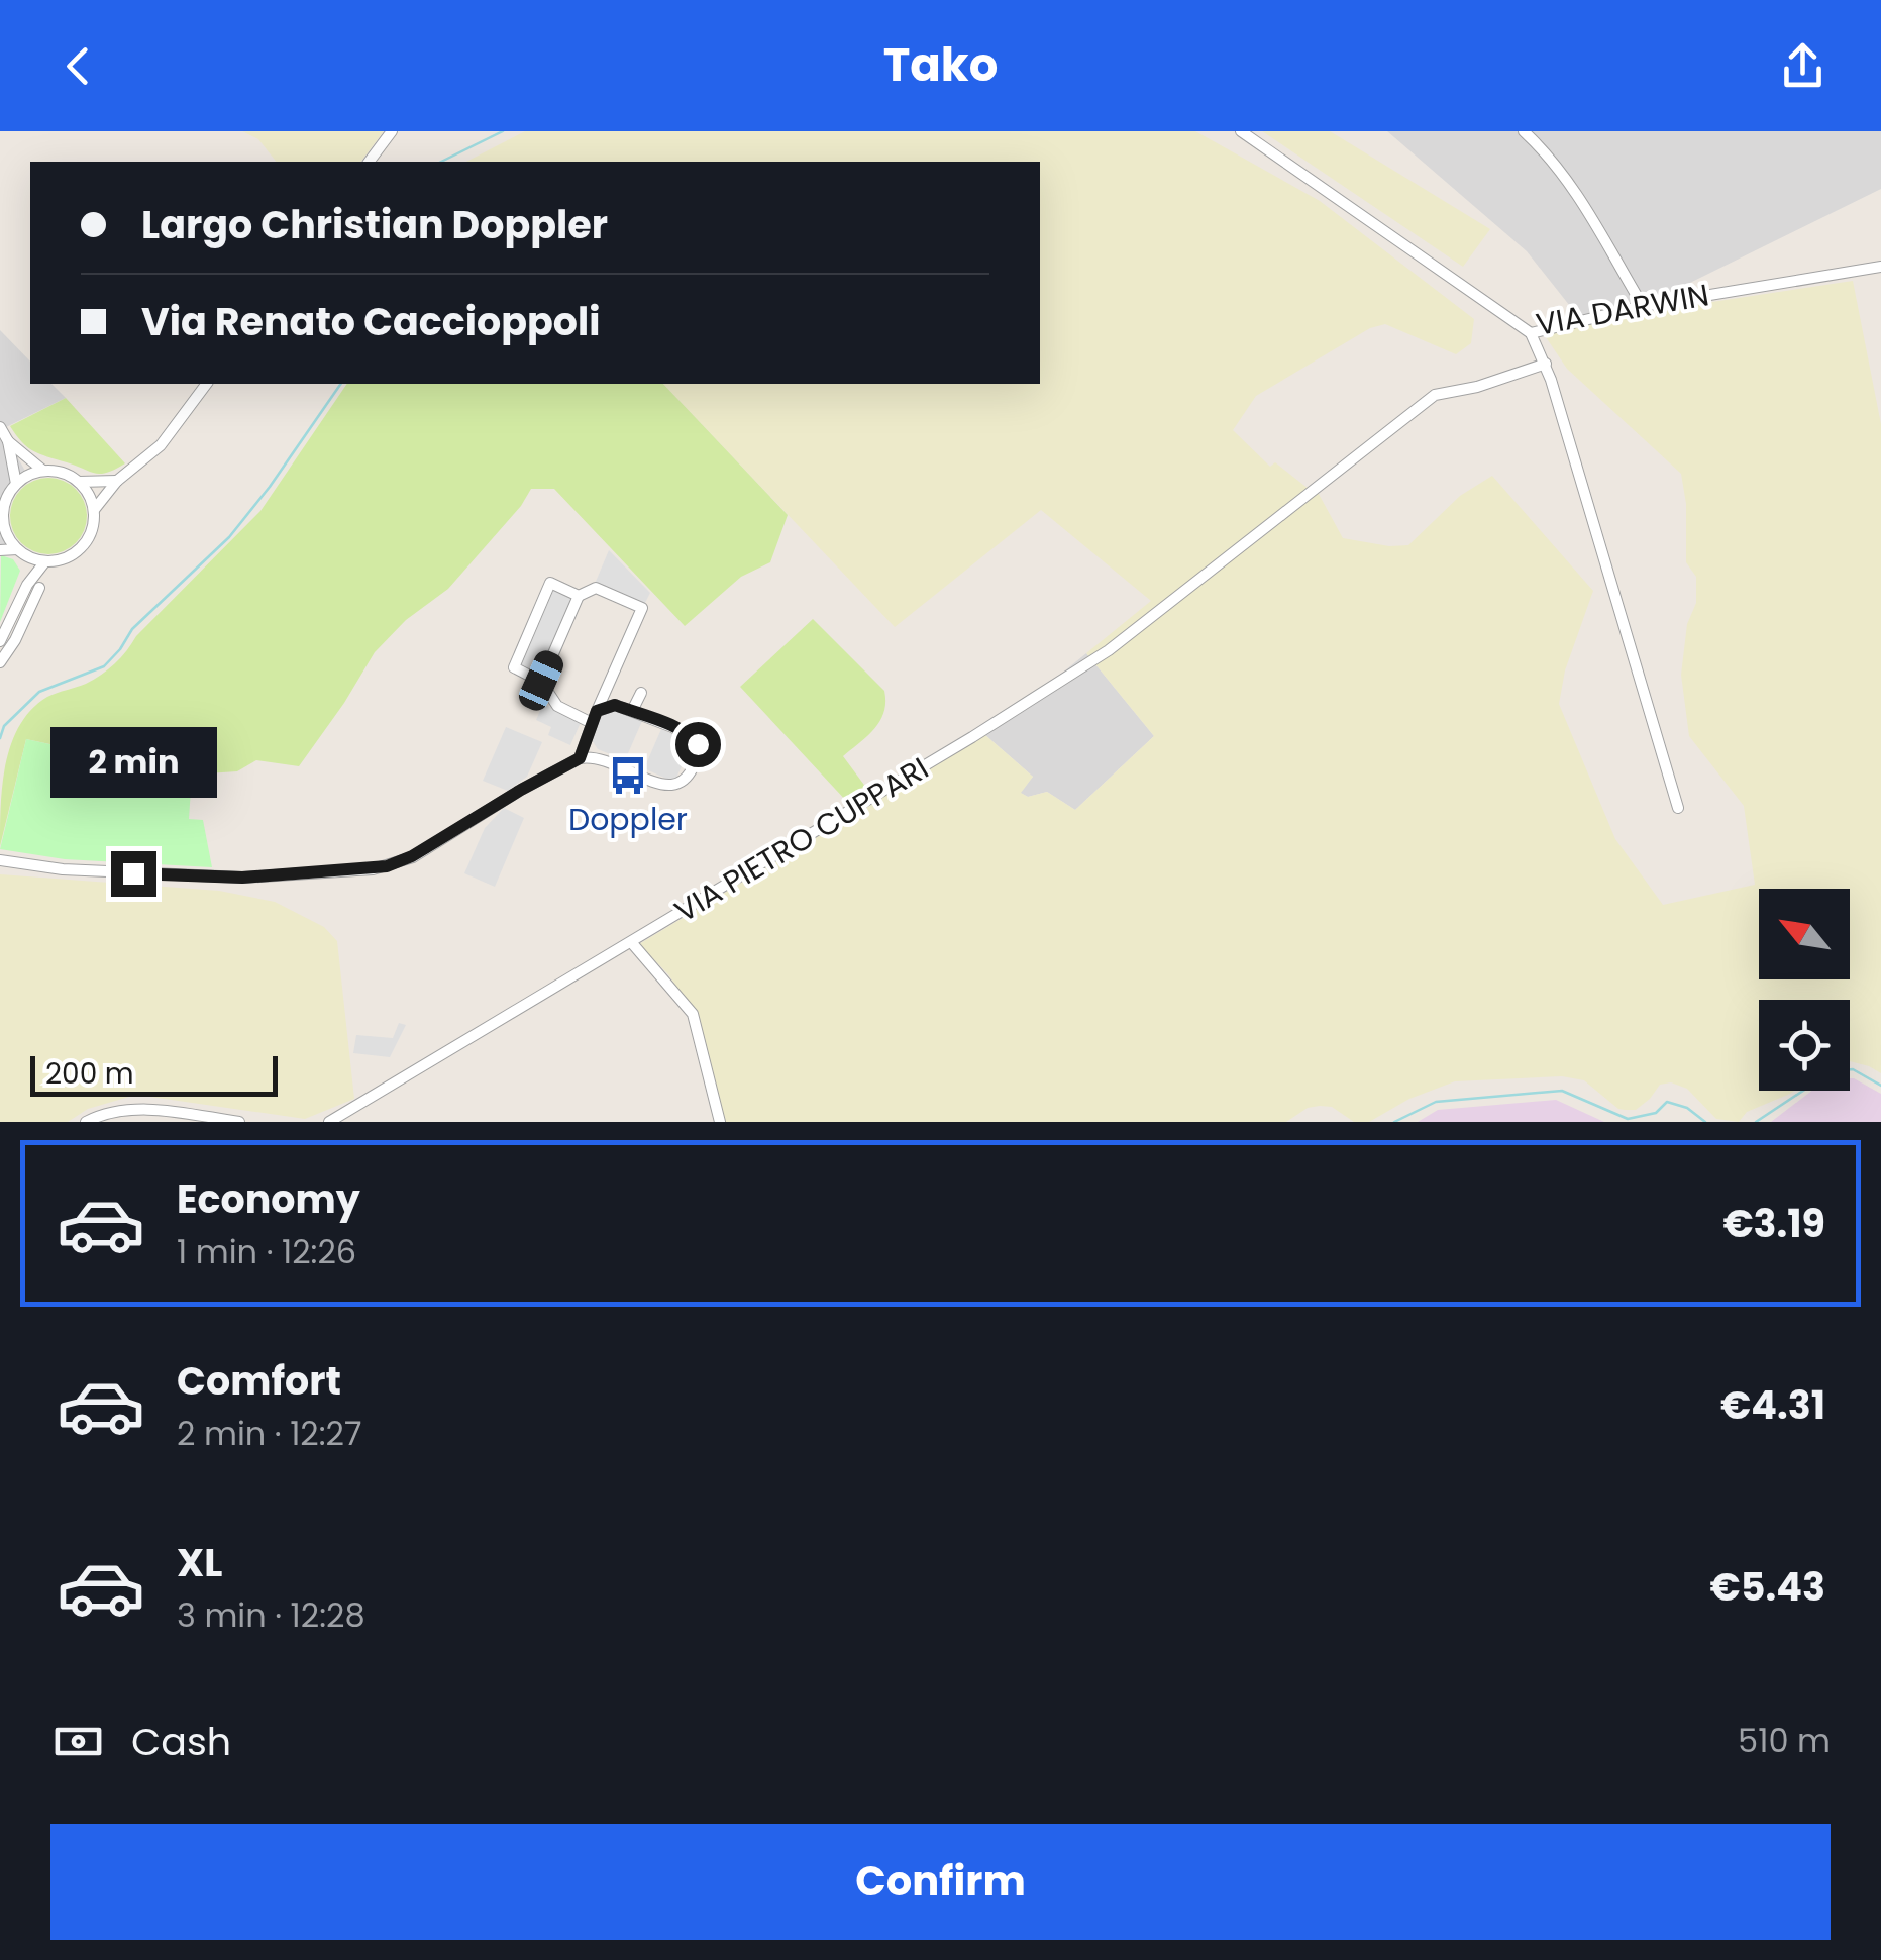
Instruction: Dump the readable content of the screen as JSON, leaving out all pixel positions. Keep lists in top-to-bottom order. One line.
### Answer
{"streets":{"street":["VIA DARWIN","VIA PIETRO CUPPARI"]},"places":{"bus stop":["Doppler"]},"scale_bar":"200 m","north":"top left","page":{"header":"Tako","banner":["Largo Christian Doppler","Via Renato Caccioppoli"],"bubble":"2 min","scale":"200 m","list":[{"name":"Economy","note":"1 min · 12:26","value":"€3.19"},{"name":"Comfort","note":"2 min · 12:27","value":"€4.31"},{"name":"XL","note":"3 min · 12:28","value":"€5.43"}],"pay":["Cash","510 m"],"buttons":"Confirm"}}
